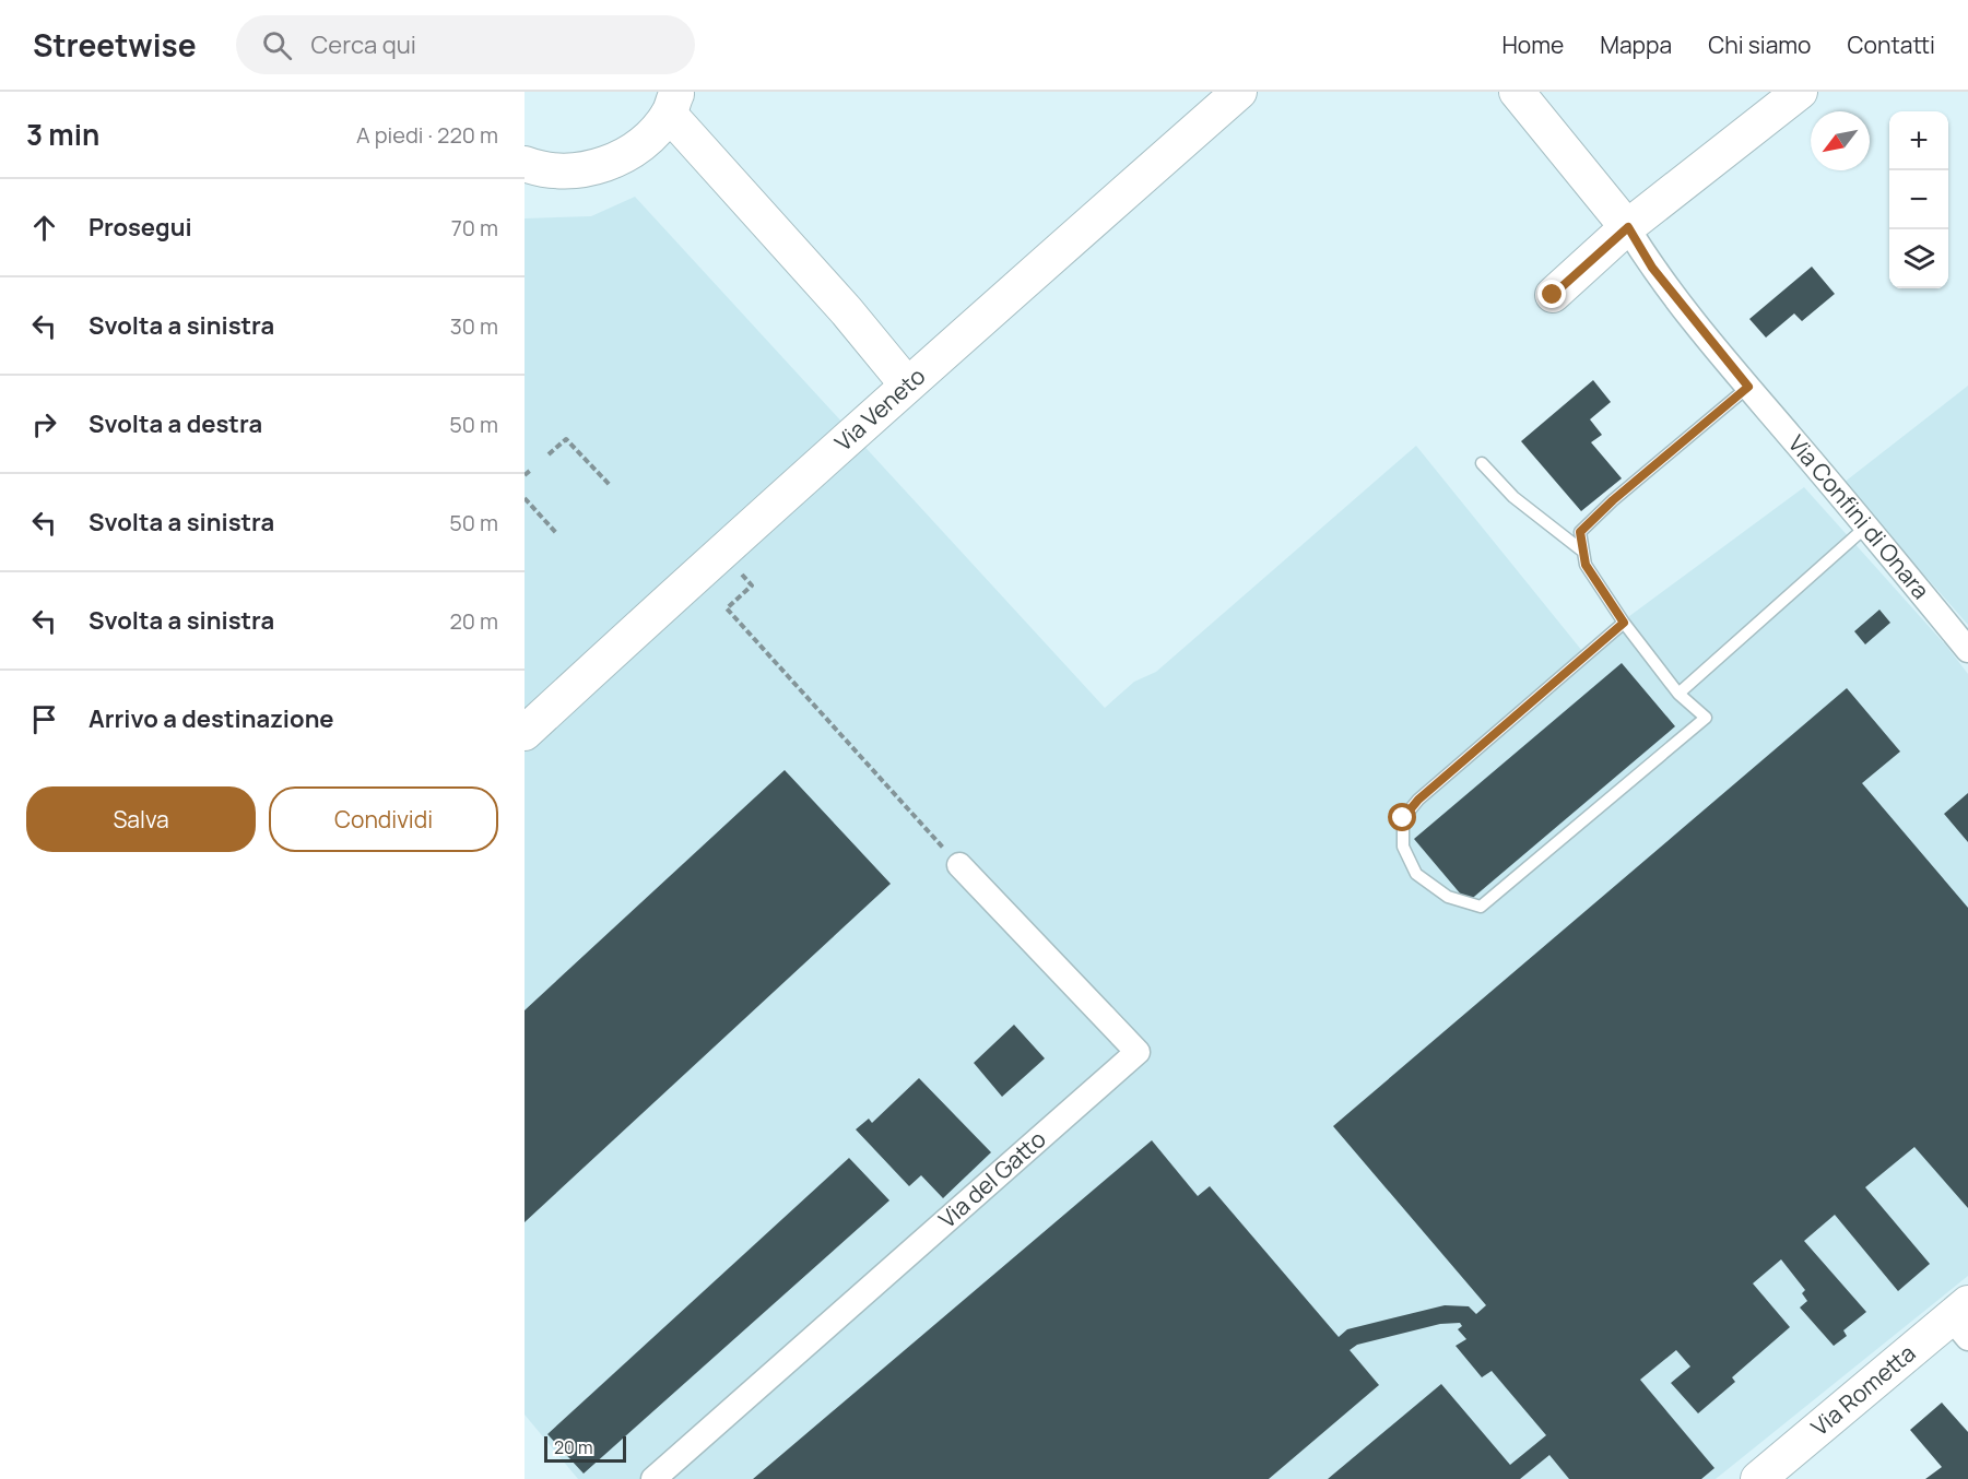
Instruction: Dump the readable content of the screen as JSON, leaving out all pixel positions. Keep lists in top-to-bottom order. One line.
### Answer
{"streets":{"street":["Via Veneto","Via Confini di Onara","Via del Gatto","Via Rometta"]},"scale_bar":"20 m","north":"bottom left","page":{"header":"Streetwise","search":"Cerca qui","nav":["Home","Mappa","Chi siamo","Contatti"],"heading":["3 min","A piedi · 220 m"],"map_buttons":["+","−"],"list":[["Prosegui","70 m"],["Svolta a sinistra","30 m"],["Svolta a destra","50 m"],["Svolta a sinistra","50 m"],["Svolta a sinistra","20 m"],"Arrivo a destinazione"],"buttons":["Salva","Condividi"],"scale":"20 m"}}
